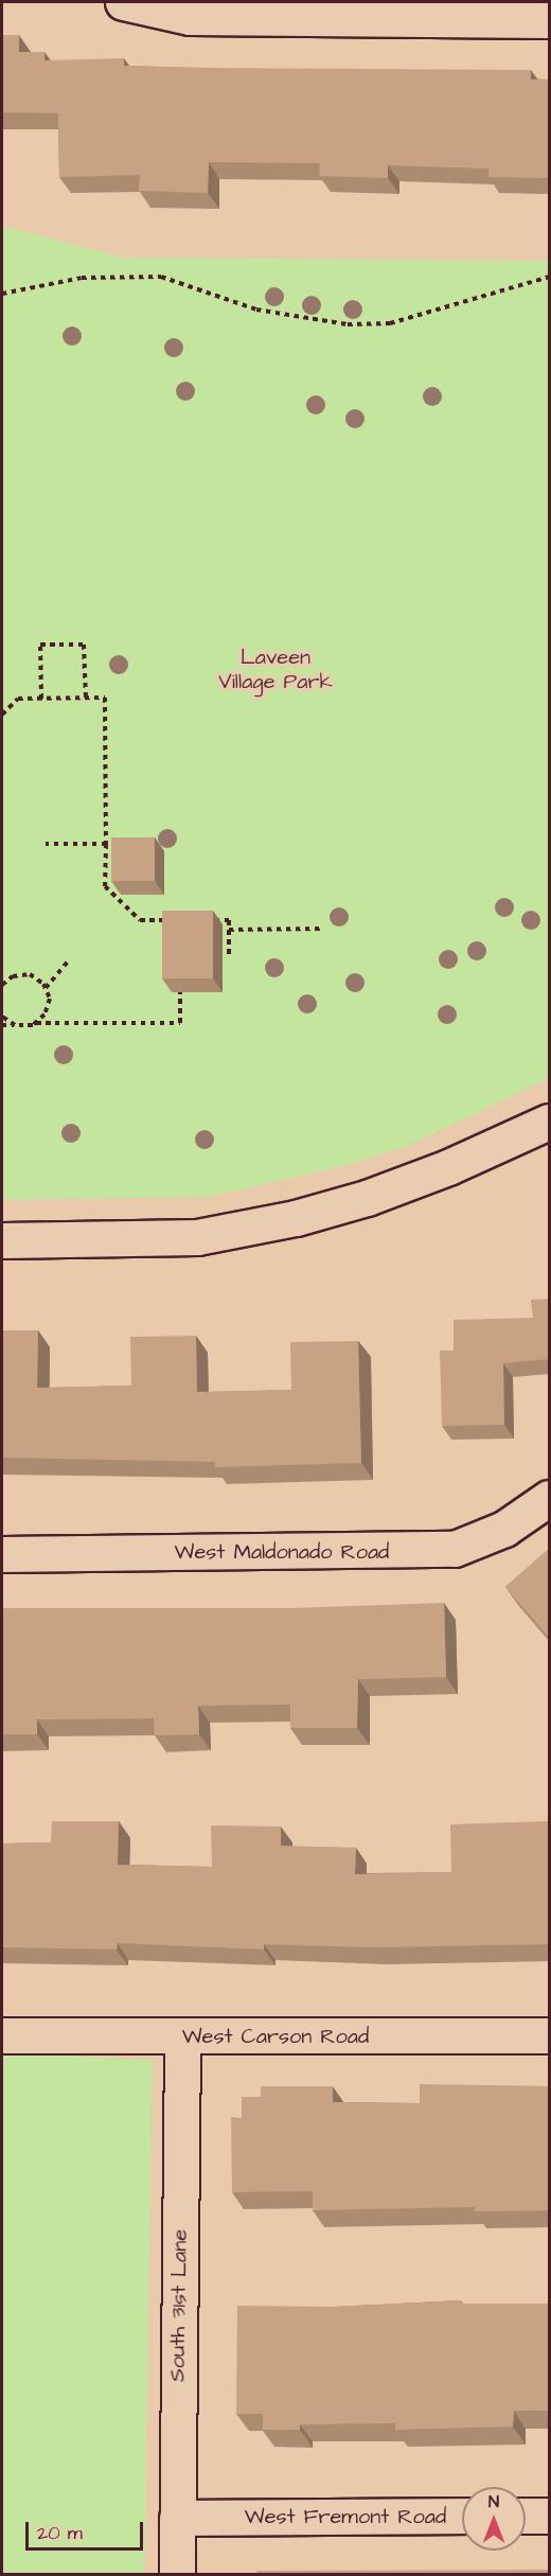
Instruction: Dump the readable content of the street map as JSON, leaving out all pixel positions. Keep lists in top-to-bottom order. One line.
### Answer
{"streets":{"street":["West Maldonado Road","West Carson Road","South 31st Lane","West Fremont Road"]},"crossings":[["West Carson Road","South 31st Lane"],["South 31st Lane","West Fremont Road"]],"parks":["Laveen Village Park"],"scale_bar":"20 m","north":"top"}
